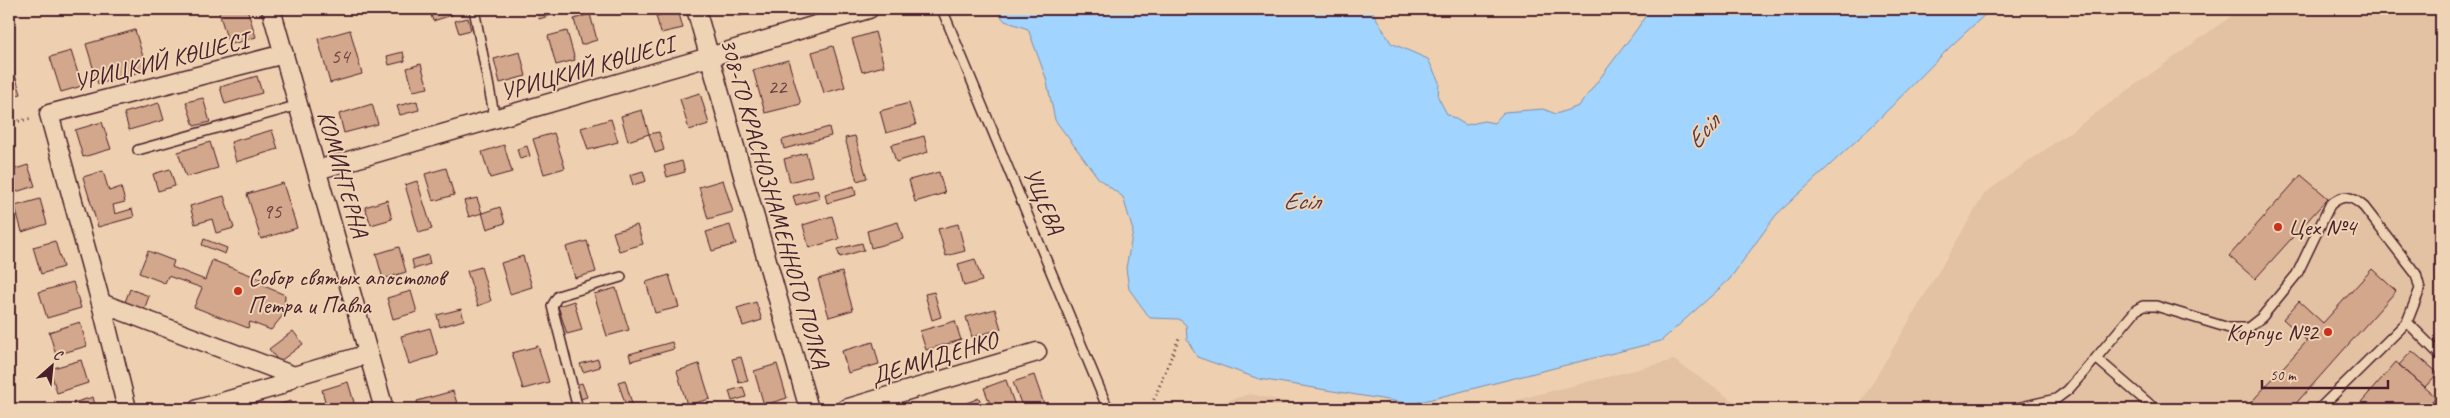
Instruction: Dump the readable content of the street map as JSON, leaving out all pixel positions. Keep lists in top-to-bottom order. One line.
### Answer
{"streets":{"street":["УРИЦКИЙ КӨШЕСІ","КОМИНТЕРНА","308-ГО КРАСНОЗНАМЕННОГО ПОЛКА","ДЕМИДЕНКО"],"lane":["УЩЕВА"]},"crossings":[["УРИЦКИЙ КӨШЕСІ","КОМИНТЕРНА"],["УРИЦКИЙ КӨШЕСІ","308-ГО КРАСНОЗНАМЕННОГО ПОЛКА"]],"water":["Есіл"],"places":["Цех №4","Собор святых апостолов Петра и Павла","Корпус №2"],"house_numbers":["54","22","95"],"scale_bar":"50 m","north":"top right"}
